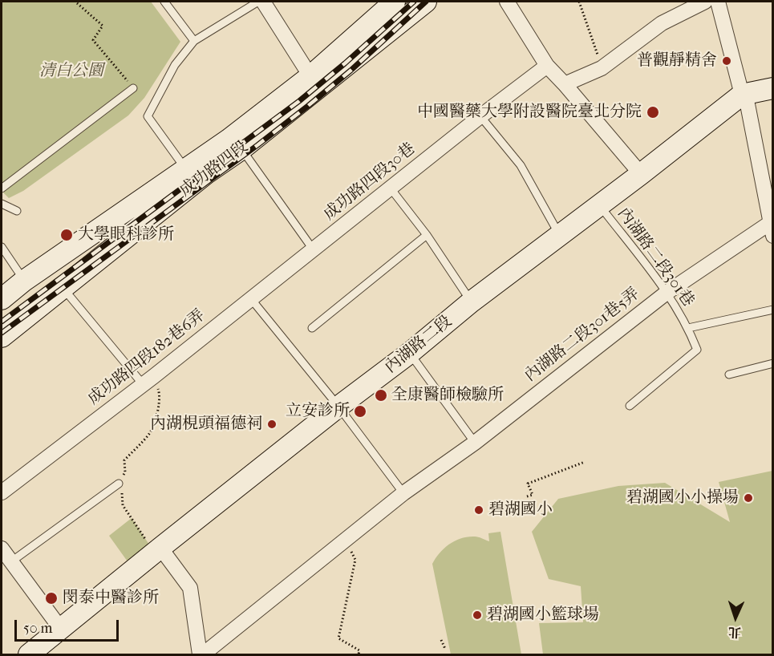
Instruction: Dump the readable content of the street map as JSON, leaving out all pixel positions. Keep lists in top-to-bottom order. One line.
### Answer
{"streets":{"main road":["成功路四段","內湖路二段"],"street":["成功路四段30巷","內湖路二段301巷5弄","成功路四段182巷6弄"],"lane":["內湖路二段301巷"]},"crossings":[["成功路四段30巷","成功路四段182巷6弄"],["內湖路二段301巷","內湖路二段301巷5弄"],["內湖路二段301巷","內湖路二段"]],"parks":["清白公園"],"places":["普觀靜精舍","中國醫藥大學附設醫院臺北分院","大學眼科診所","全康醫師檢驗所","立安診所","內湖梘頭福德祠","碧湖國小小操場","碧湖國小","閔泰中醫診所","碧湖國小籃球場"],"scale_bar":"50 m","north":"bottom"}
